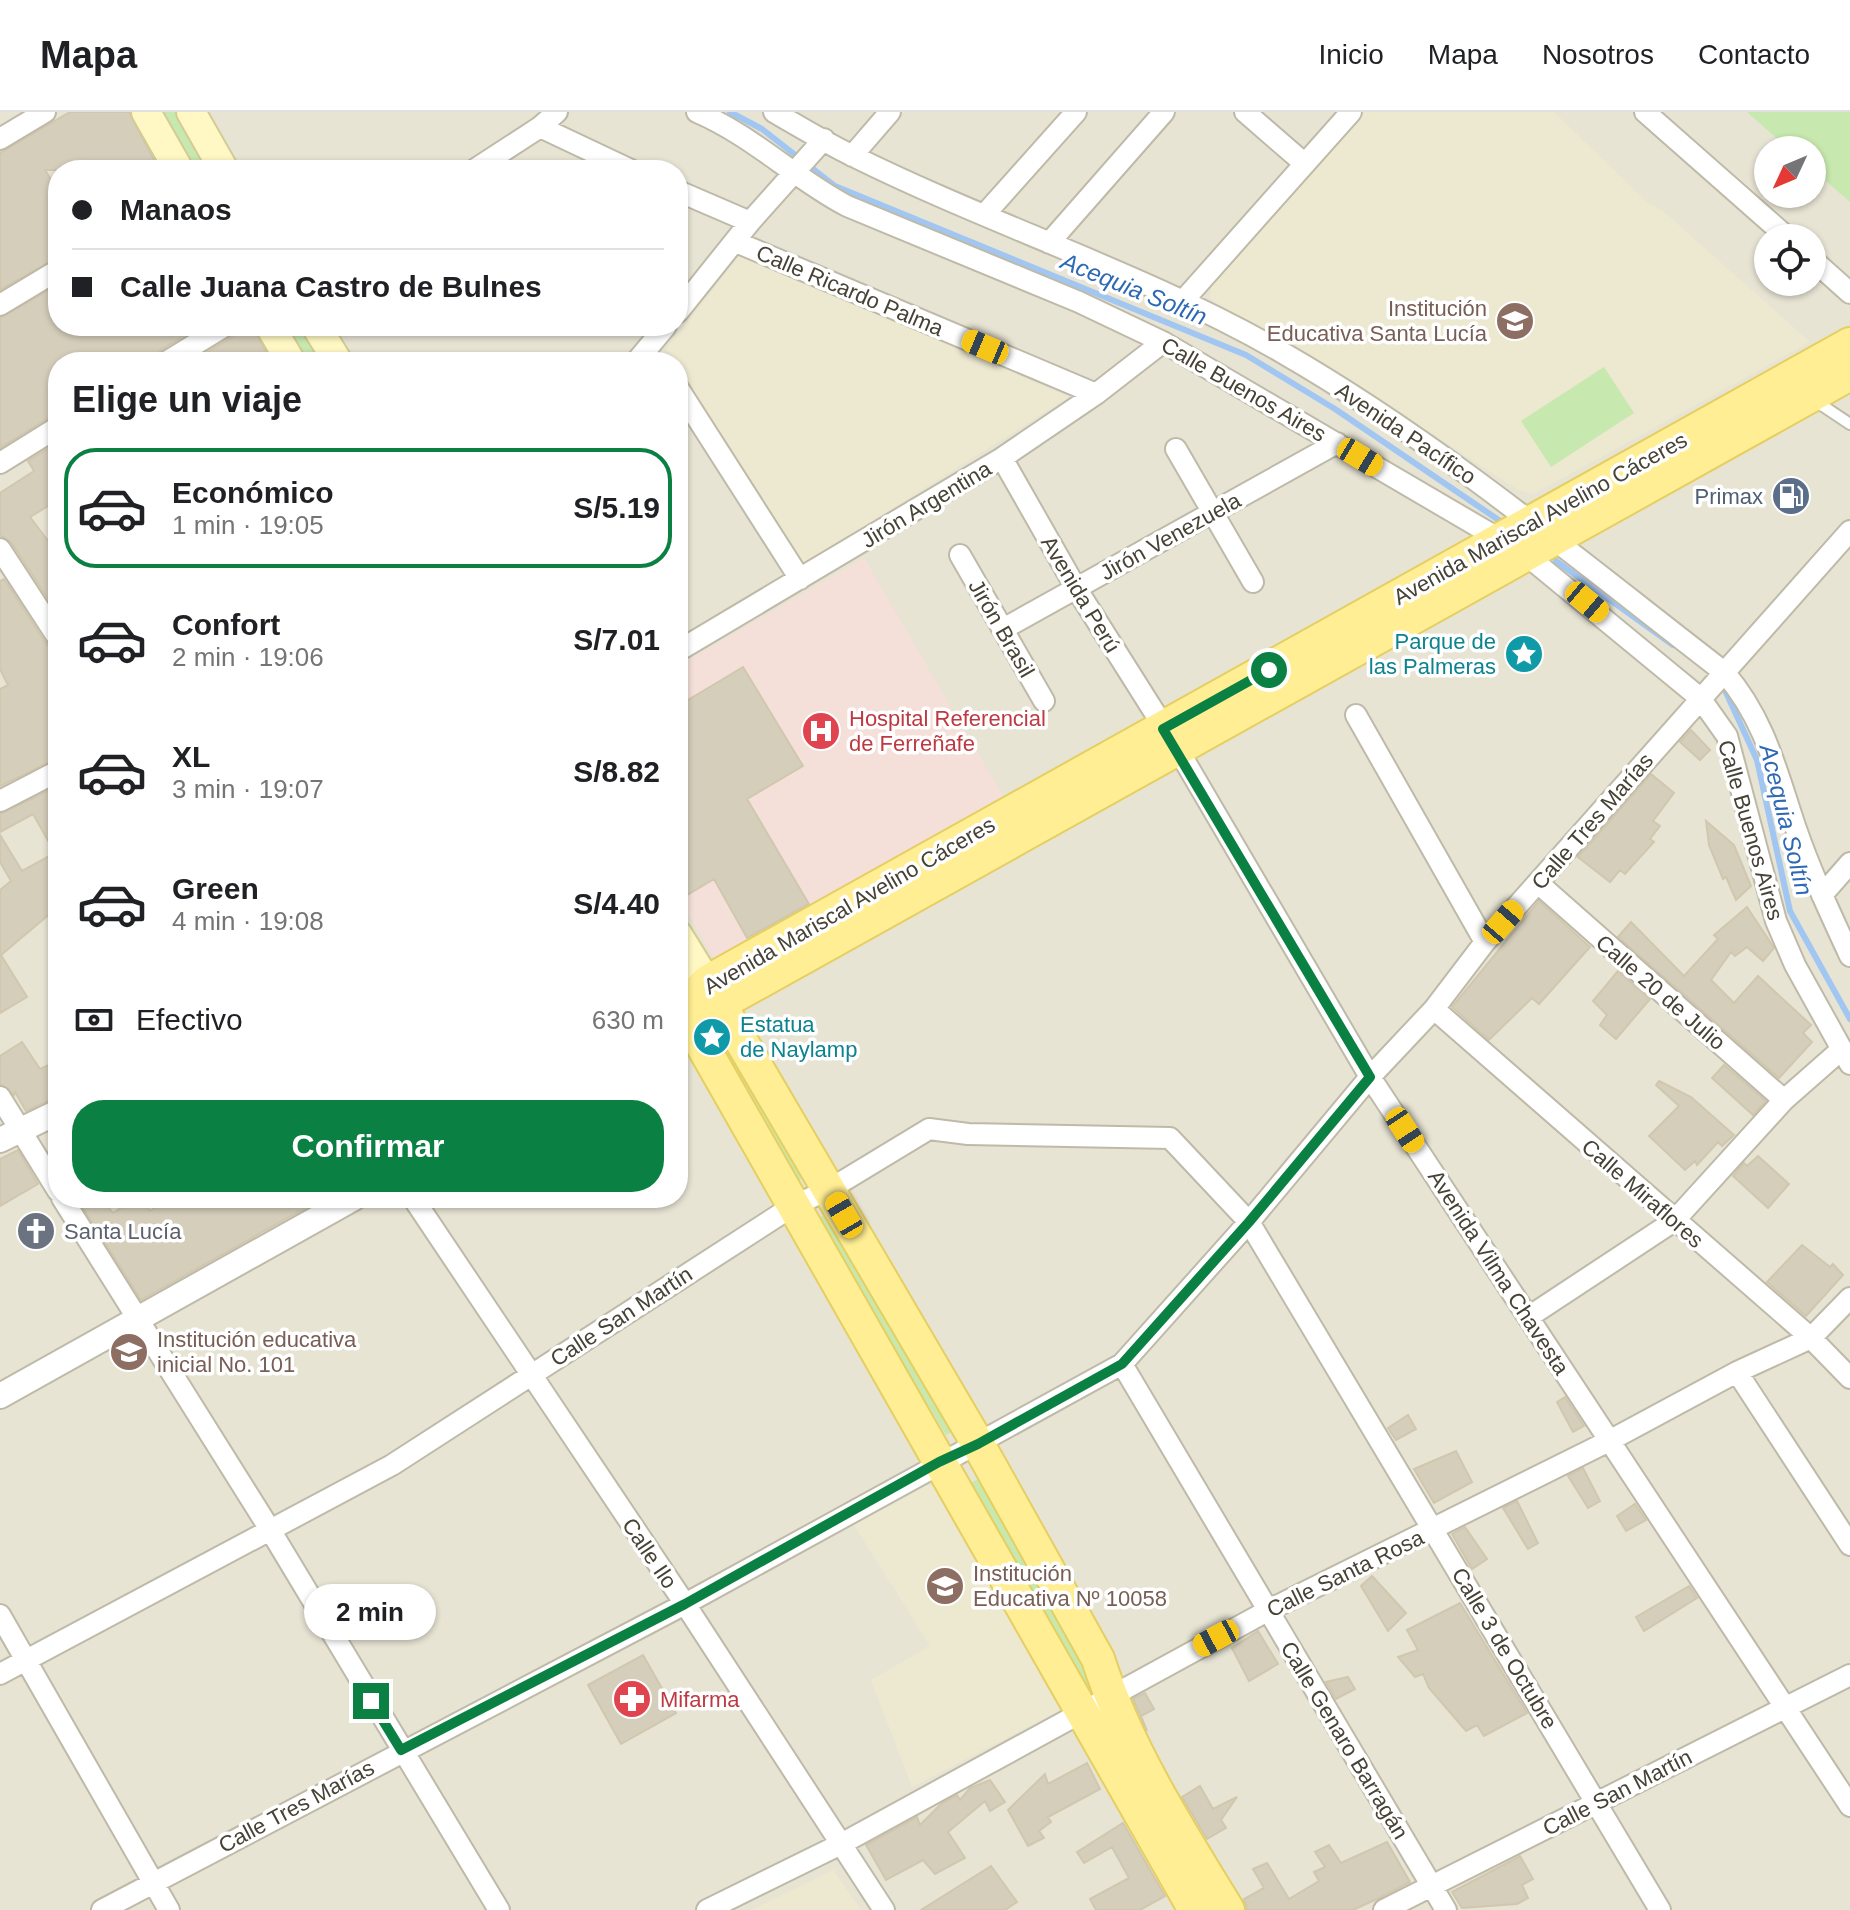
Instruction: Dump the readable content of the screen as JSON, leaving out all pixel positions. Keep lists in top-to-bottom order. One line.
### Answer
{"streets":{"main road":["Avenida Mariscal Avelino Cáceres"],"street":["Calle Ricardo Palma","Calle Buenos Aires","Avenida Pacífico","Jirón Argentina","Jirón Venezuela","Avenida Perú","Jirón Brasil","Calle Tres Marías","Calle 20 de Julio","Calle Miraflores","Avenida Vilma Chavesta","Calle San Martín","Calle Ilo","Calle Santa Rosa","Calle 3 de Octubre","Calle Genaro Barragán"]},"crossings":[["Calle Ricardo Palma","Jirón Argentina"],["Calle Buenos Aires","Avenida Pacífico"],["Calle Buenos Aires","Jirón Argentina"],["Calle Buenos Aires","Avenida Mariscal Avelino Cáceres"],["Calle Buenos Aires","Jirón Venezuela"],["Calle Buenos Aires","Calle Tres Marías"],["Avenida Pacífico","Avenida Mariscal Avelino Cáceres"],["Avenida Pacífico","Calle Tres Marías"],["Jirón Argentina","Avenida Perú"],["Avenida Mariscal Avelino Cáceres","Avenida Perú"],["Avenida Mariscal Avelino Cáceres","Avenida Vilma Chavesta"],["Jirón Venezuela","Avenida Perú"],["Jirón Venezuela","Jirón Brasil"],["Avenida Perú","Avenida Vilma Chavesta"],["Calle Tres Marías","Calle 20 de Julio"],["Calle Tres Marías","Calle Miraflores"],["Calle Tres Marías","Avenida Vilma Chavesta"],["Calle Tres Marías","Calle San Martín"],["Calle Tres Marías","Calle Ilo"],["Calle Tres Marías","Calle 3 de Octubre"],["Calle Tres Marías","Calle Genaro Barragán"],["Calle Miraflores","Calle Santa Rosa"],["Avenida Vilma Chavesta","Calle San Martín"],["Avenida Vilma Chavesta","Calle Santa Rosa"],["Calle San Martín","Calle Ilo"],["Calle San Martín","Calle 3 de Octubre"],["Calle San Martín","Calle Genaro Barragán"],["Calle Ilo","Calle Santa Rosa"],["Calle Santa Rosa","Calle 3 de Octubre"],["Calle Santa Rosa","Calle Genaro Barragán"]],"water":["Acequia Soltín"],"places":{"school or university":["Institución Educativa Santa Lucía","Institución educativa inicial No. 101","Institución Educativa Nº 10058"],"fuel station":["Primax"],"place":["Parque de las Palmeras","Estatua de Naylamp"],"hospital":["Hospital Referencial de Ferreñafe"],"church":["Santa Lucía"],"pharmacy":["Mifarma"]},"north":"bottom left","page":{"header":"Mapa","nav":["Inicio","Mapa","Nosotros","Contacto"],"banner":["Manaos","Calle Juana Castro de Bulnes"],"heading":"Elige un viaje","list":[{"name":"Económico","note":"1 min · 19:05","value":"S/5.19"},{"name":"Confort","note":"2 min · 19:06","value":"S/7.01"},{"name":"XL","note":"3 min · 19:07","value":"S/8.82"},{"name":"Green","note":"4 min · 19:08","value":"S/4.40"}],"pay":["Efectivo","630 m"],"buttons":"Confirmar","bubble":"2 min"}}
